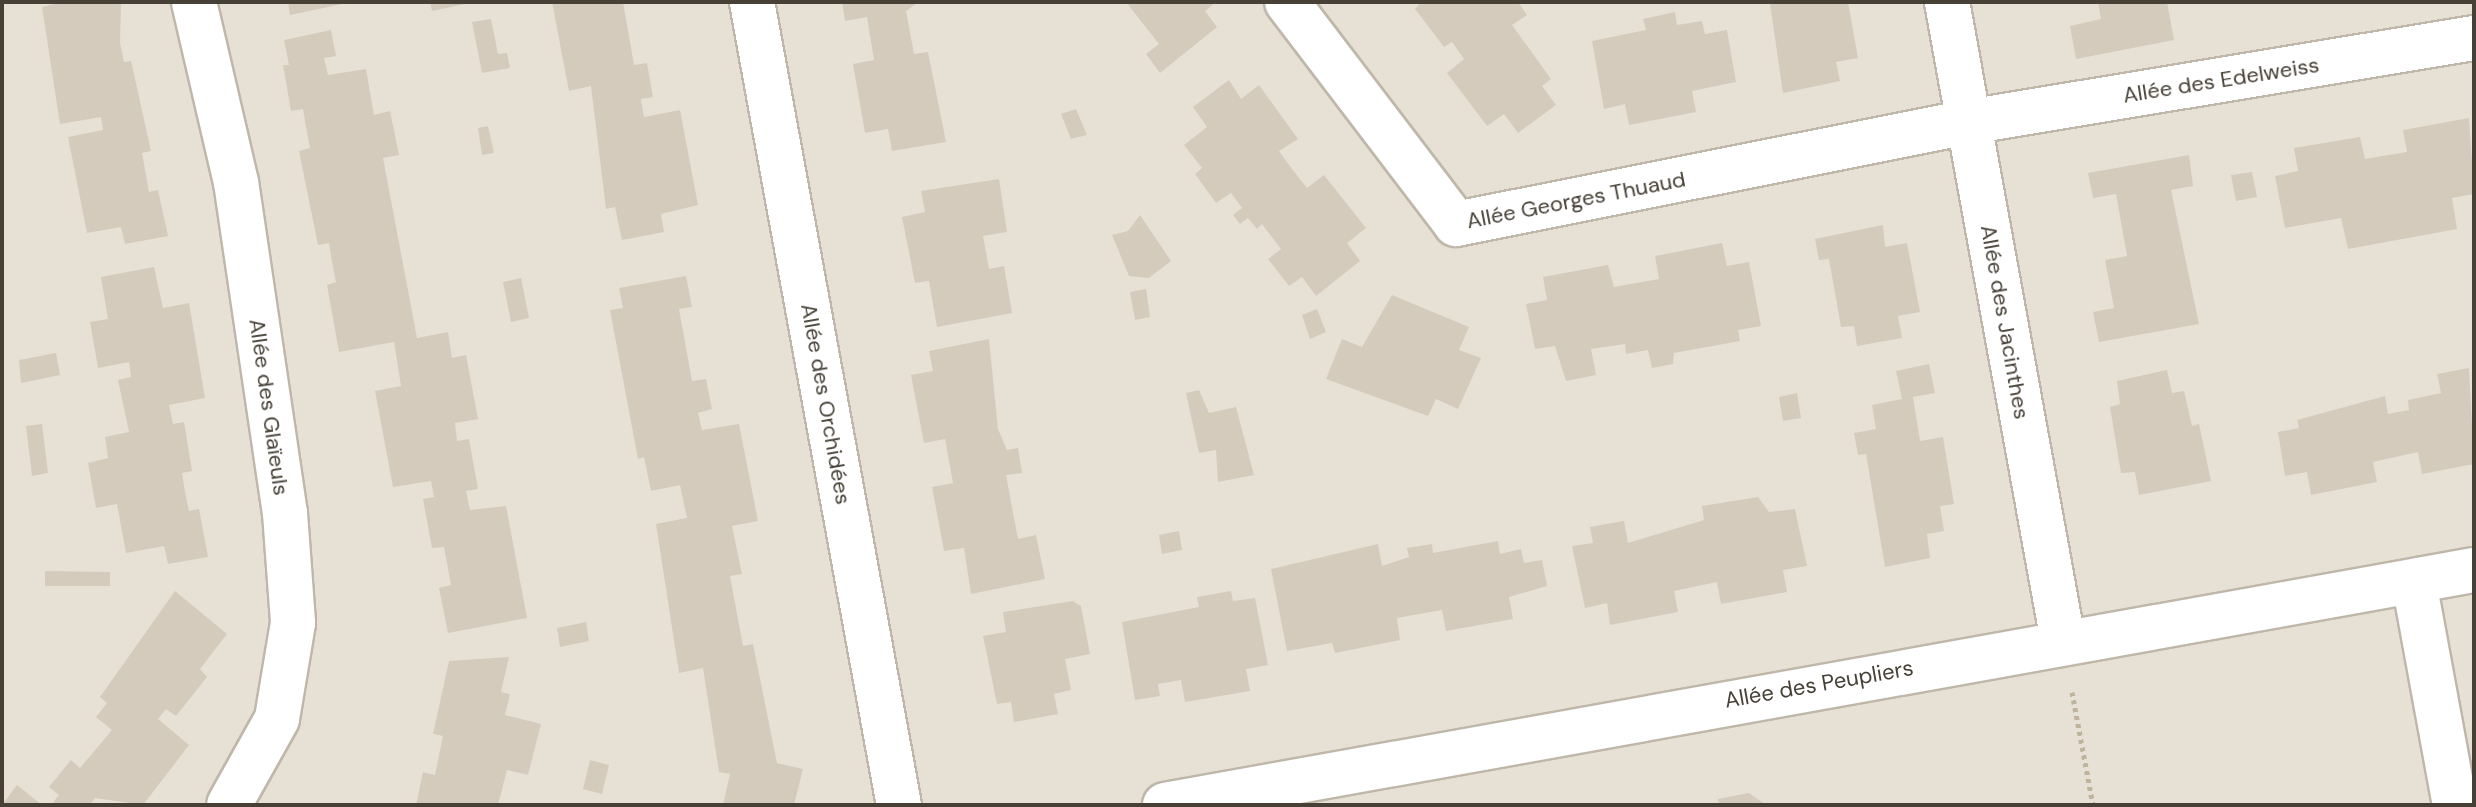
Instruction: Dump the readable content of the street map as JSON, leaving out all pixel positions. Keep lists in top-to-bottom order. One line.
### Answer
{"streets":{"street":["Allée des Edelweiss","Allée Georges Thuaud","Allée des Jacinthes","Allée des Orchidées","Allée des Glaïeuls","Allée des Peupliers"]},"crossings":[["Allée des Edelweiss","Allée Georges Thuaud"],["Allée des Edelweiss","Allée des Jacinthes"],["Allée Georges Thuaud","Allée des Jacinthes"],["Allée des Jacinthes","Allée des Peupliers"]]}
